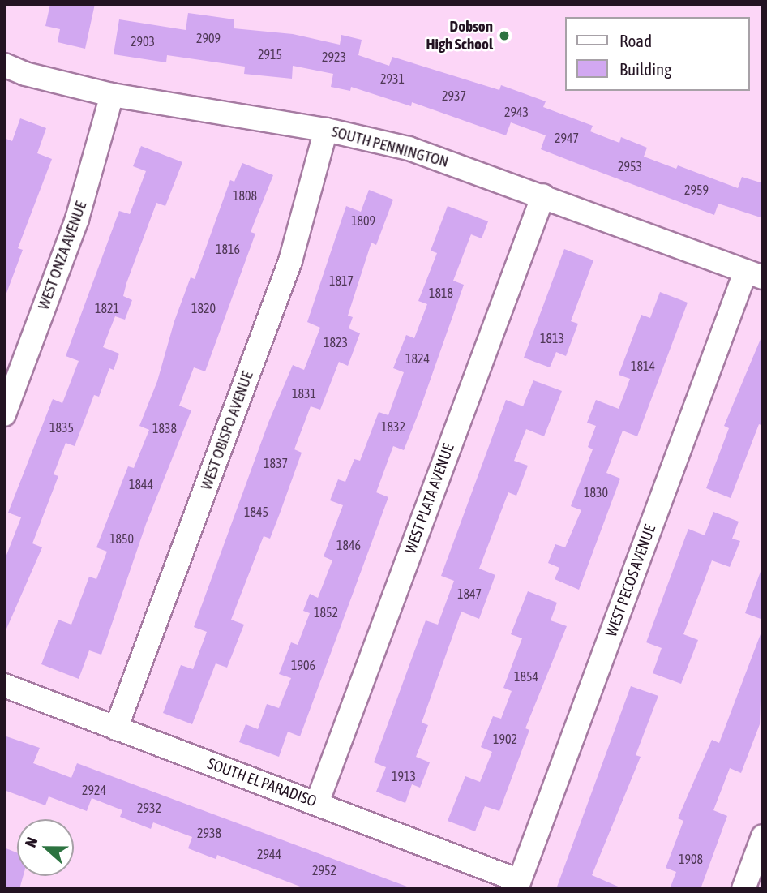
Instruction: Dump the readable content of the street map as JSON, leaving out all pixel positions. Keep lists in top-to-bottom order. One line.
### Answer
{"streets":{"street":["SOUTH PENNINGTON","WEST ONZA AVENUE","WEST OBISPO AVENUE","WEST PLATA AVENUE","WEST PECOS AVENUE","SOUTH EL PARADISO"]},"crossings":[["SOUTH PENNINGTON","WEST ONZA AVENUE"],["SOUTH PENNINGTON","WEST OBISPO AVENUE"],["SOUTH PENNINGTON","WEST PLATA AVENUE"],["SOUTH PENNINGTON","WEST PECOS AVENUE"],["WEST OBISPO AVENUE","SOUTH EL PARADISO"],["WEST PLATA AVENUE","SOUTH EL PARADISO"],["WEST PECOS AVENUE","SOUTH EL PARADISO"]],"places":["Dobson High School"],"house_numbers":["2909","2903","2915","2923","2931","2937","2943","2947","2953","2959","1808","1809","1816","1817","1818","1821","1820","1813","1823","1824","1814","1831","1832","1835","1838","1837","1844","1830","1845","1850","1846","1847","1852","1906","1854","1902","1913","2924","2932","2938","2944","1908","2952"],"legend":["Road","Building"],"north":"left"}
